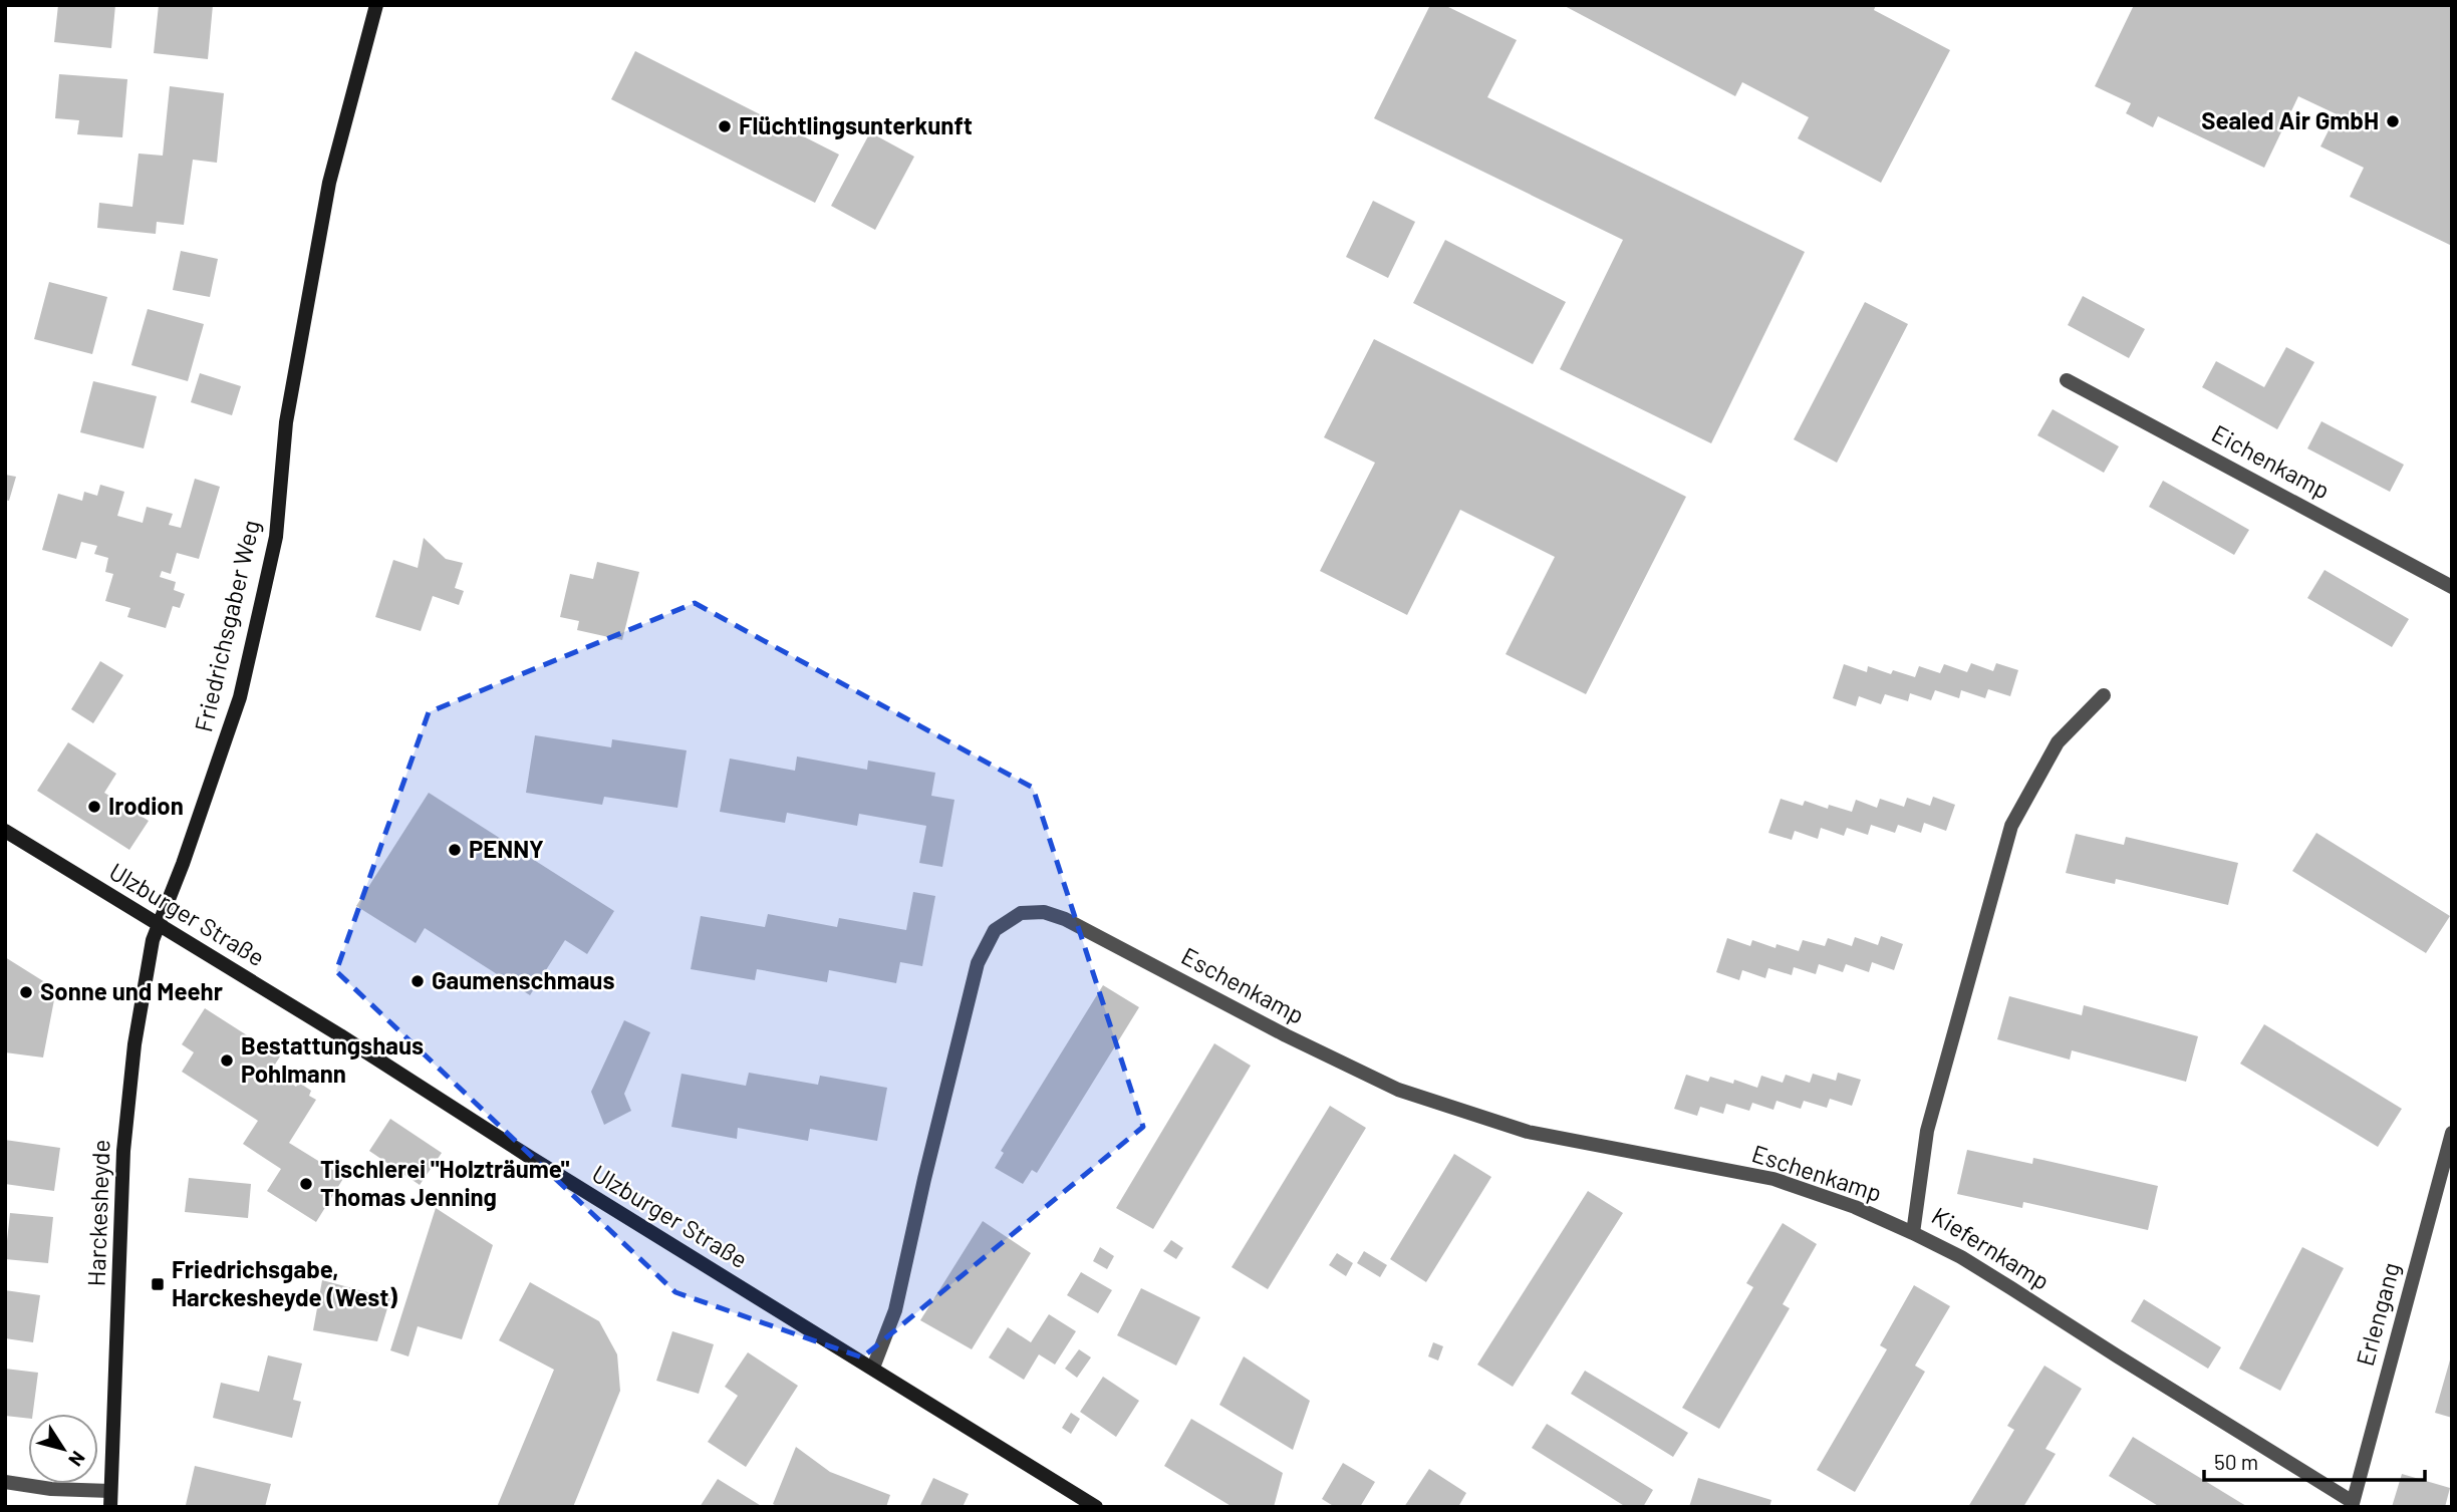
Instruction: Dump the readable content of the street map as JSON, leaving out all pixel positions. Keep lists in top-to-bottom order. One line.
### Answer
{"streets":{"main road":["Friedrichsgaber Weg","Ulzburger Straße","Harckesheyde"],"street":["Eichenkamp","Eschenkamp","Kiefernkamp","Erlengang"]},"crossings":[["Friedrichsgaber Weg","Ulzburger Straße"],["Friedrichsgaber Weg","Harckesheyde"],["Ulzburger Straße","Eschenkamp"],["Ulzburger Straße","Harckesheyde"],["Eschenkamp","Kiefernkamp"],["Kiefernkamp","Erlengang"]],"places":{"other":["Sealed Air GmbH","Flüchtlingsunterkunft","Irodion","PENNY","Gaumenschmaus","Sonne und Meehr","Bestattungshaus Pohlmann","Tischlerei \"Holzträume\" Thomas Jenning"],"transit":["Friedrichsgabe, Harckesheyde (West)"]},"scale_bar":"50 m","north":"bottom right"}
